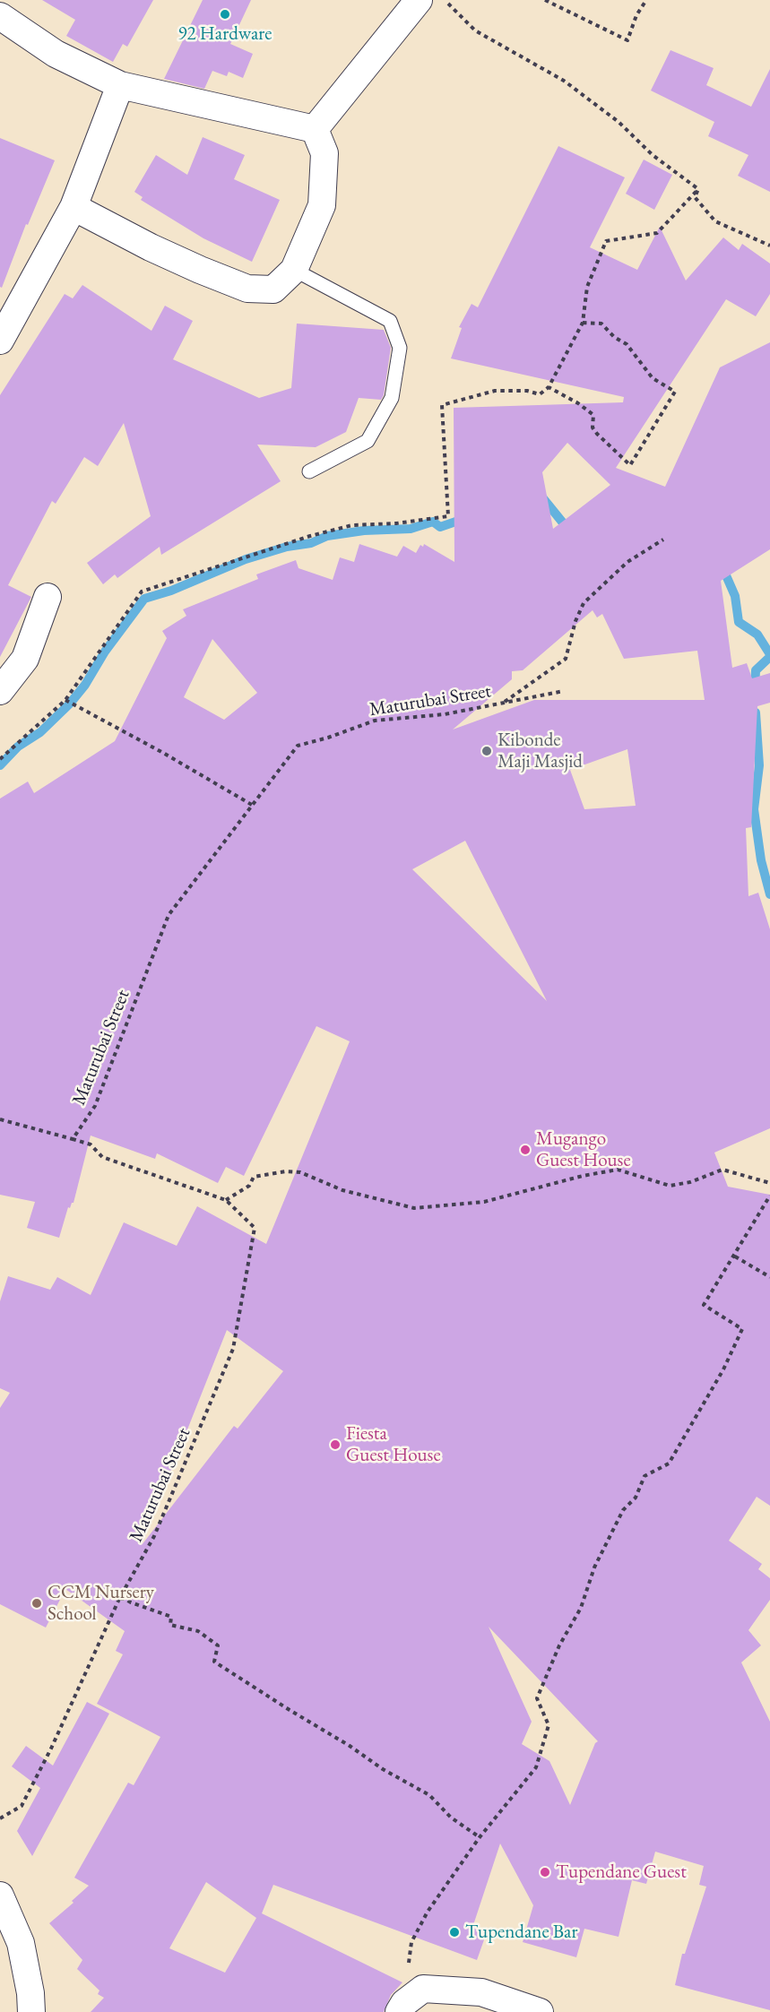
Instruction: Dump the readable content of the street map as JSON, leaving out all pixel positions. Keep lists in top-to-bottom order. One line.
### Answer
{"streets":{"path":["Maturubai Street"]},"places":["92 Hardware","Kibonde Maji Masjid","Mugango Guest House","Fiesta Guest House","CCM Nursery School","Tupendane Guest","Tupendane Bar"]}
